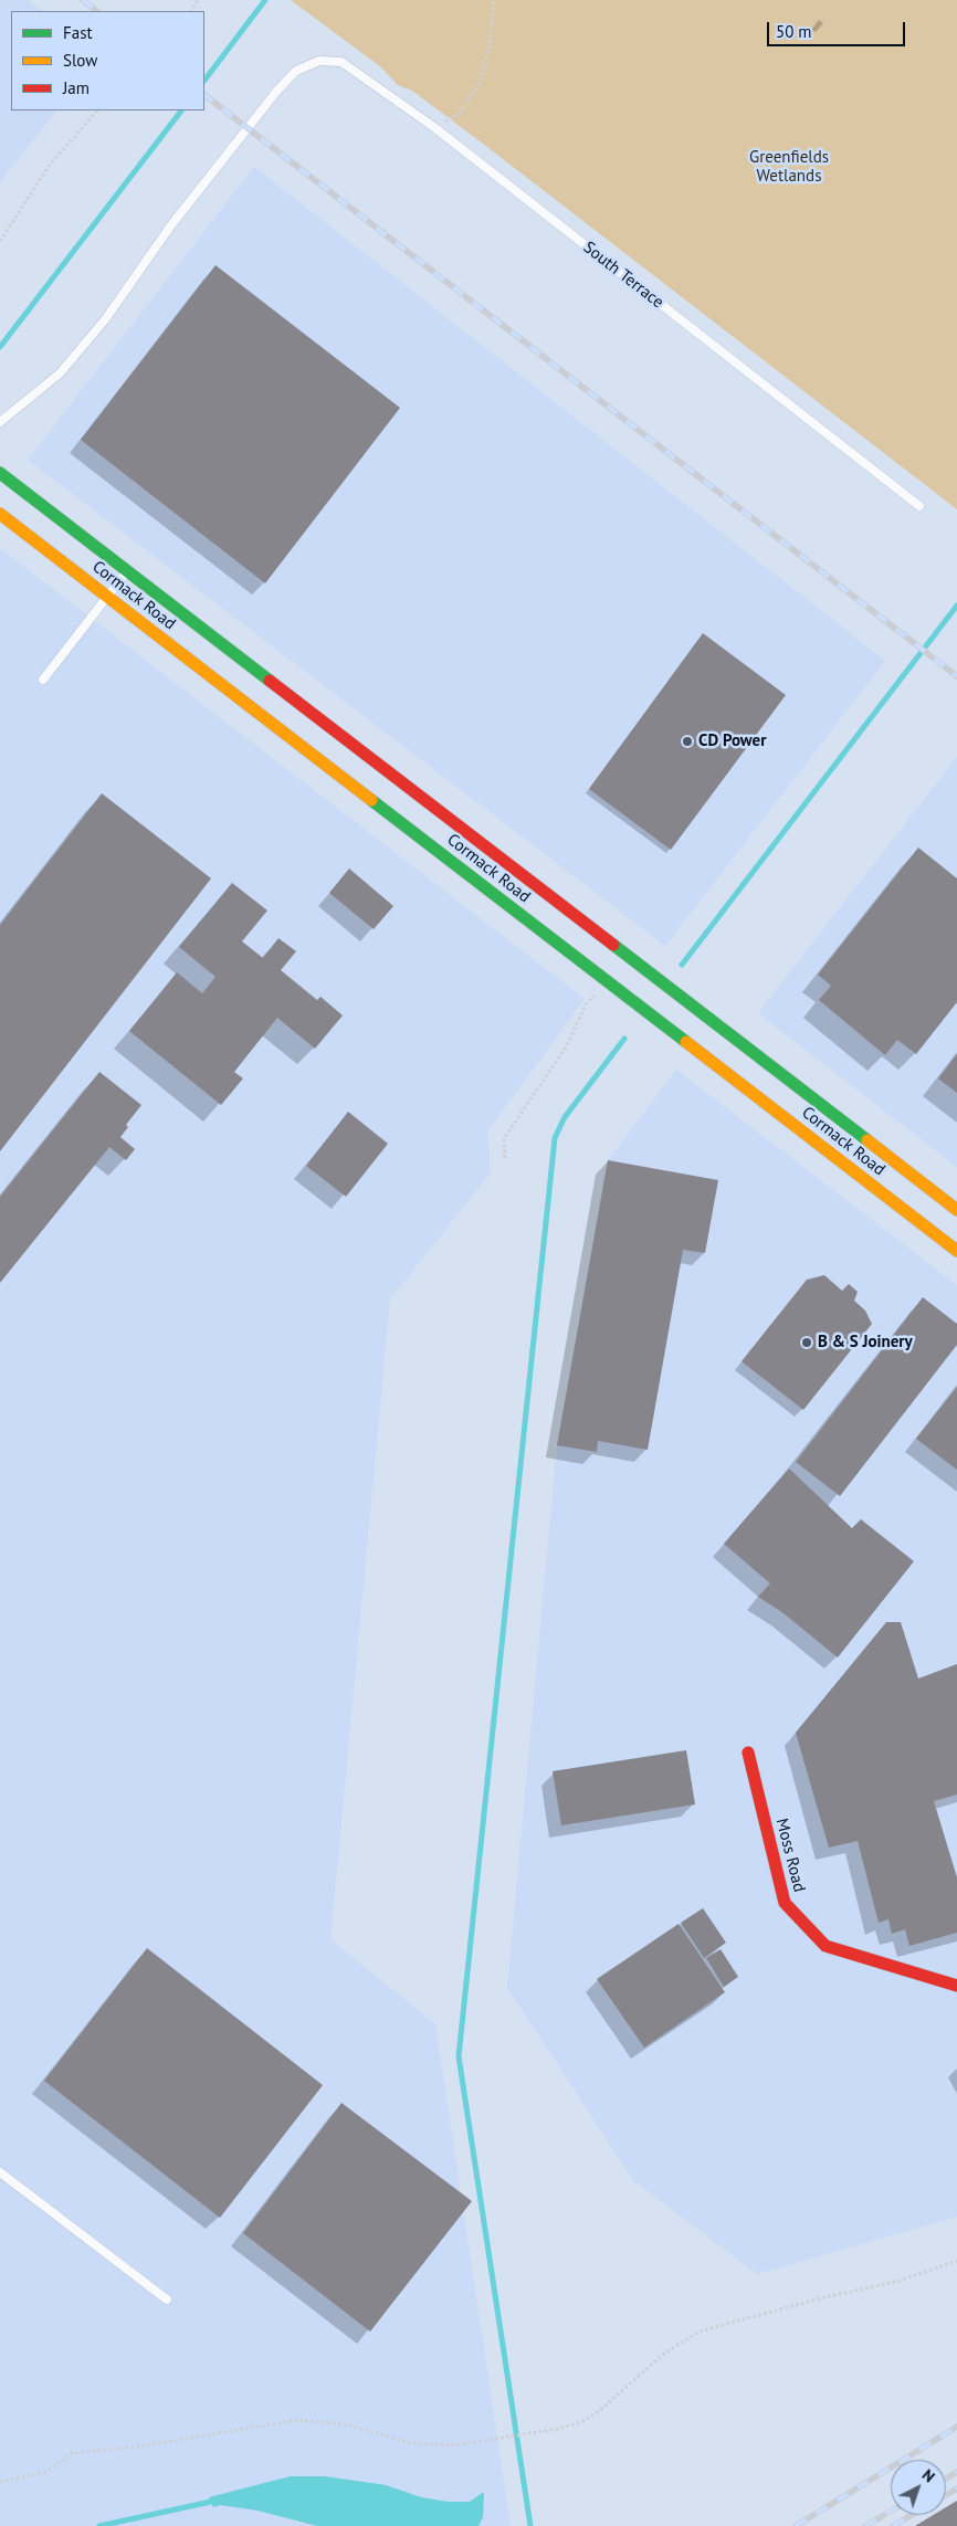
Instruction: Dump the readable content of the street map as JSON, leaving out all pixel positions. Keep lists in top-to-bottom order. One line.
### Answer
{"streets":{"street":["Cormack Road","Moss Road"],"lane":["South Terrace"]},"parks":["Greenfields Wetlands"],"places":["CD Power","B & S Joinery"],"legend":["Fast","Slow","Jam"],"scale_bar":"50 m","north":"top right"}
